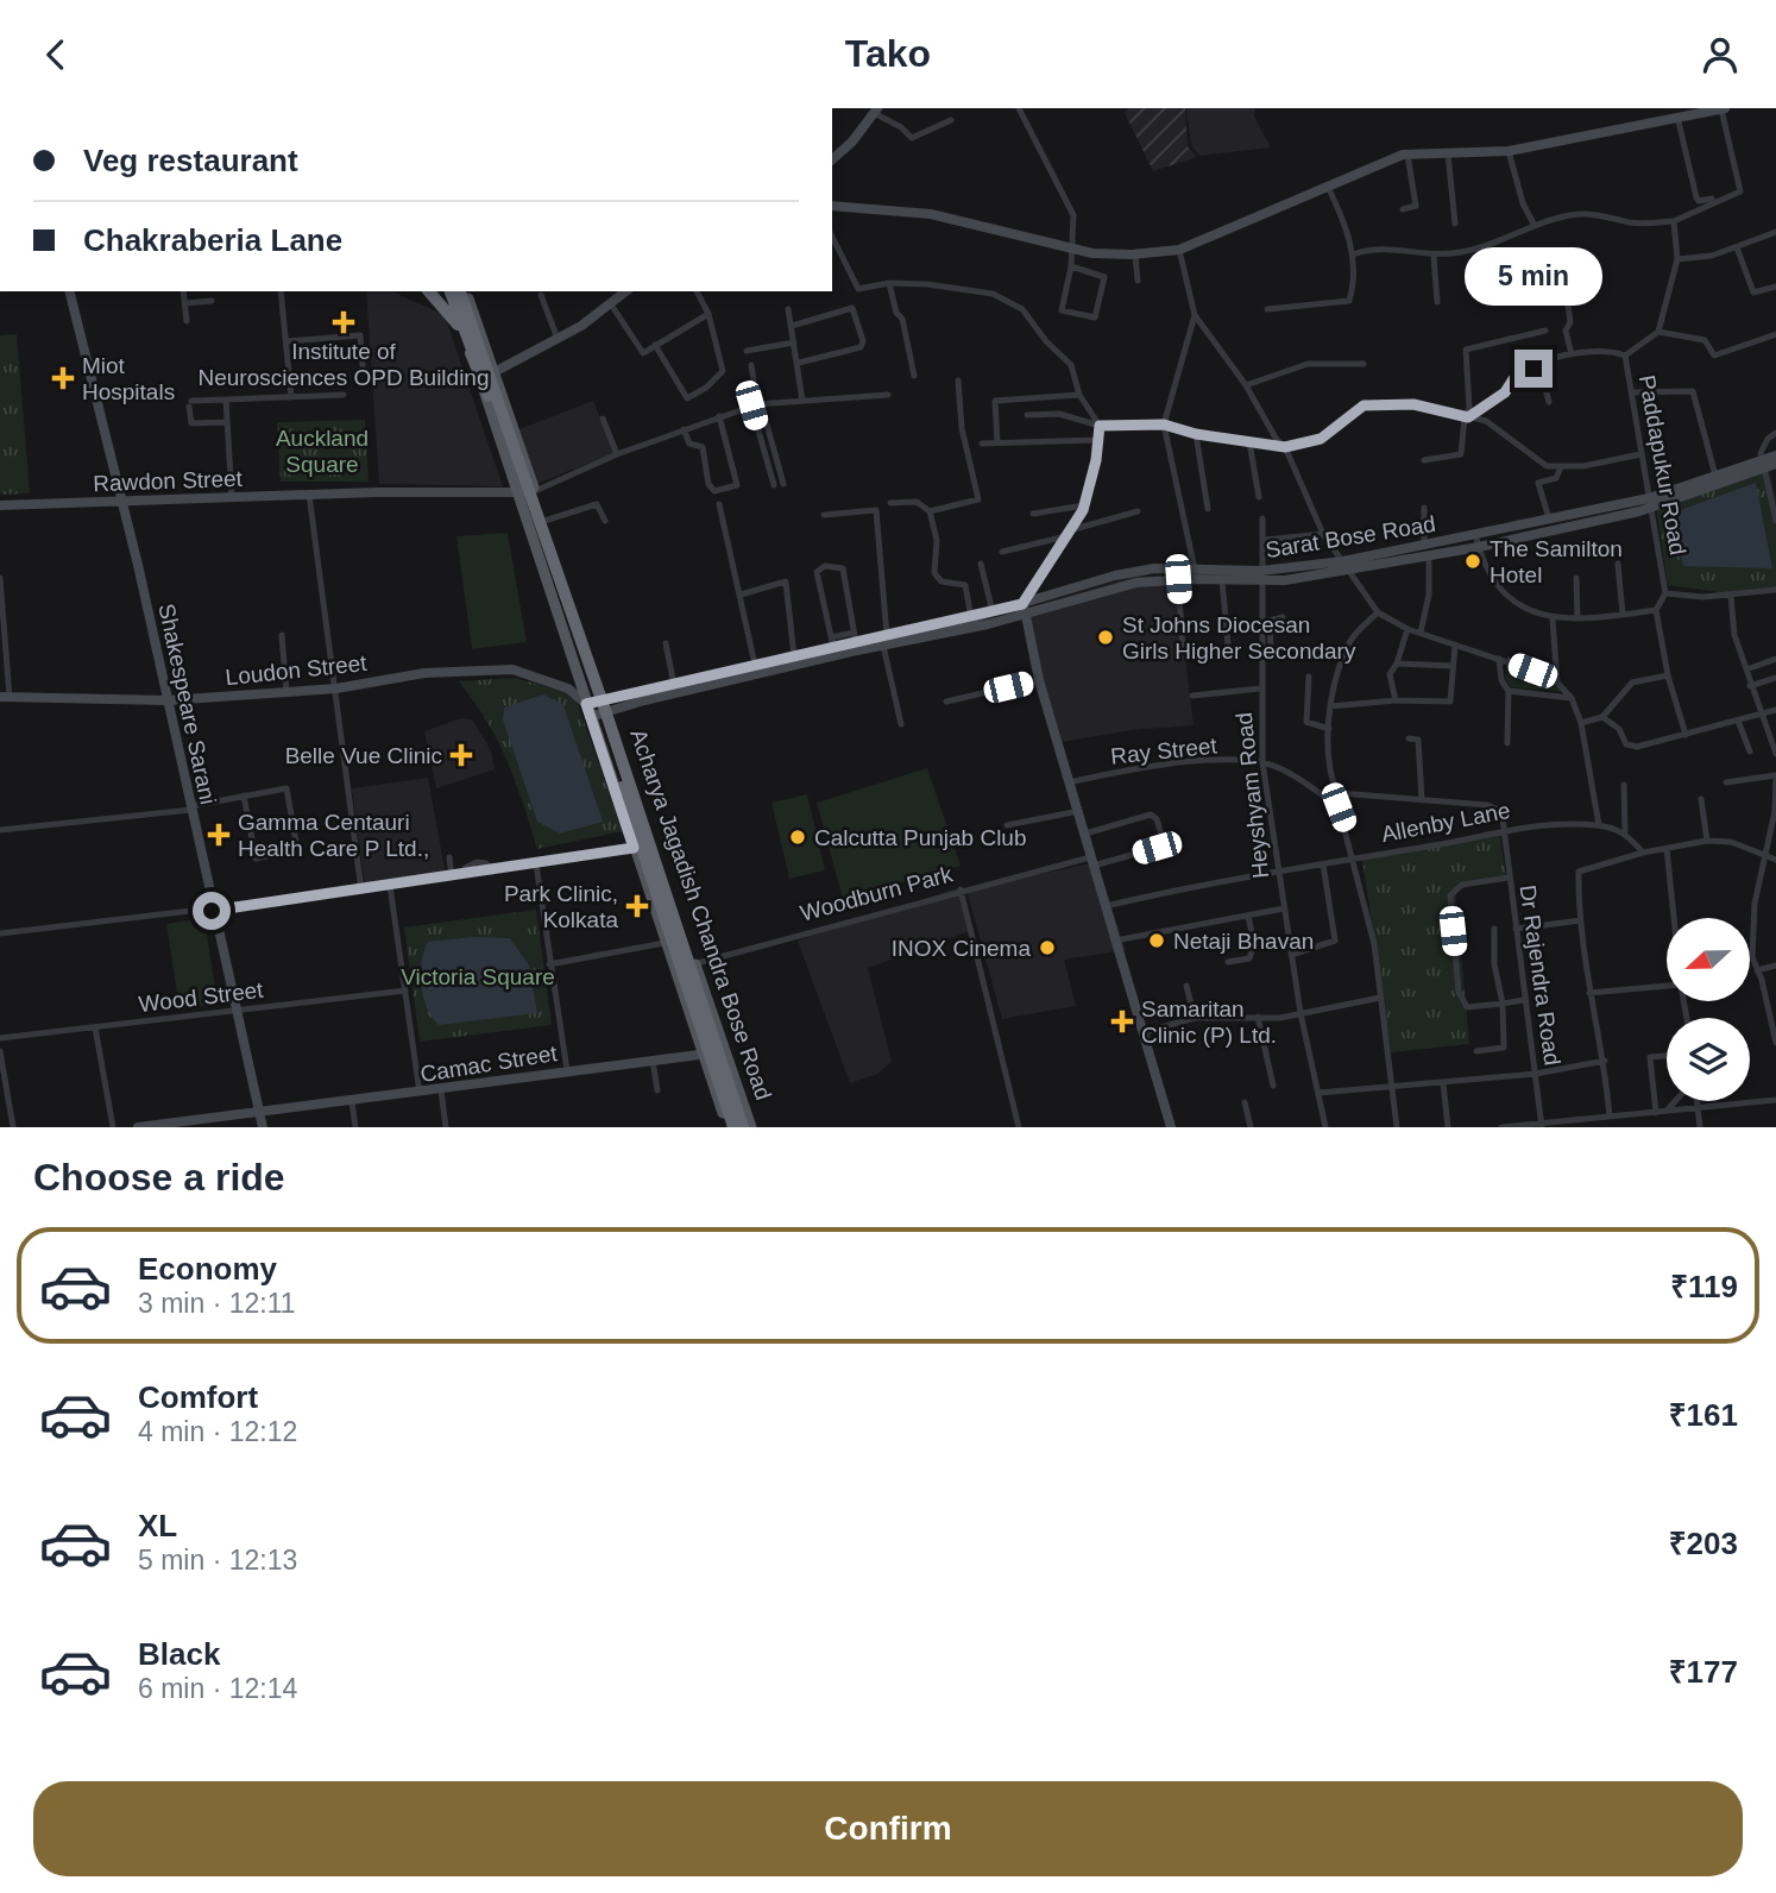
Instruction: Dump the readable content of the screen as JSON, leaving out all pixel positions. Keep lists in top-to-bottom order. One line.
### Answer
{"streets":{"main road":["Rawdon Street","Sarat Bose Road","Loudon Street","Shakespeare Sarani","Acharya Jagadish Chandra Bose Road","Camac Street"],"street":["Paddapukur Road","Ray Street","Heyshyam Road","Allenby Lane","Woodburn Park","Dr Rajendra Road","Wood Street"]},"crossings":[["Paddapukur Road","Sarat Bose Road"],["Rawdon Street","Shakespeare Sarani"],["Rawdon Street","Acharya Jagadish Chandra Bose Road"],["Sarat Bose Road","Loudon Street"],["Sarat Bose Road","Heyshyam Road"],["Sarat Bose Road","Acharya Jagadish Chandra Bose Road"],["Loudon Street","Shakespeare Sarani"],["Loudon Street","Acharya Jagadish Chandra Bose Road"],["Shakespeare Sarani","Wood Street"],["Shakespeare Sarani","Camac Street"],["Ray Street","Heyshyam Road"],["Heyshyam Road","Allenby Lane"],["Allenby Lane","Dr Rajendra Road"],["Woodburn Park","Acharya Jagadish Chandra Bose Road"],["Acharya Jagadish Chandra Bose Road","Camac Street"]],"parks":["Auckland Square","Victoria Square"],"places":{"health":["Institute of Neurosciences OPD Building","Miot Hospitals","Belle Vue Clinic","Gamma Centauri Health Care P Ltd.,","Park Clinic, Kolkata","Samaritan Clinic (P) Ltd."],"other":["The Samilton Hotel","St Johns Diocesan Girls Higher Secondary","Calcutta Punjab Club","Netaji Bhavan","INOX Cinema"]},"north":"left","page":{"header":"Tako","banner":["Veg restaurant","Chakraberia Lane"],"bubble":"5 min","heading":"Choose a ride","list":[{"name":"Economy","note":"3 min · 12:11","value":"₹119"},{"name":"Comfort","note":"4 min · 12:12","value":"₹161"},{"name":"XL","note":"5 min · 12:13","value":"₹203"},{"name":"Black","note":"6 min · 12:14","value":"₹177"}],"buttons":"Confirm"}}
